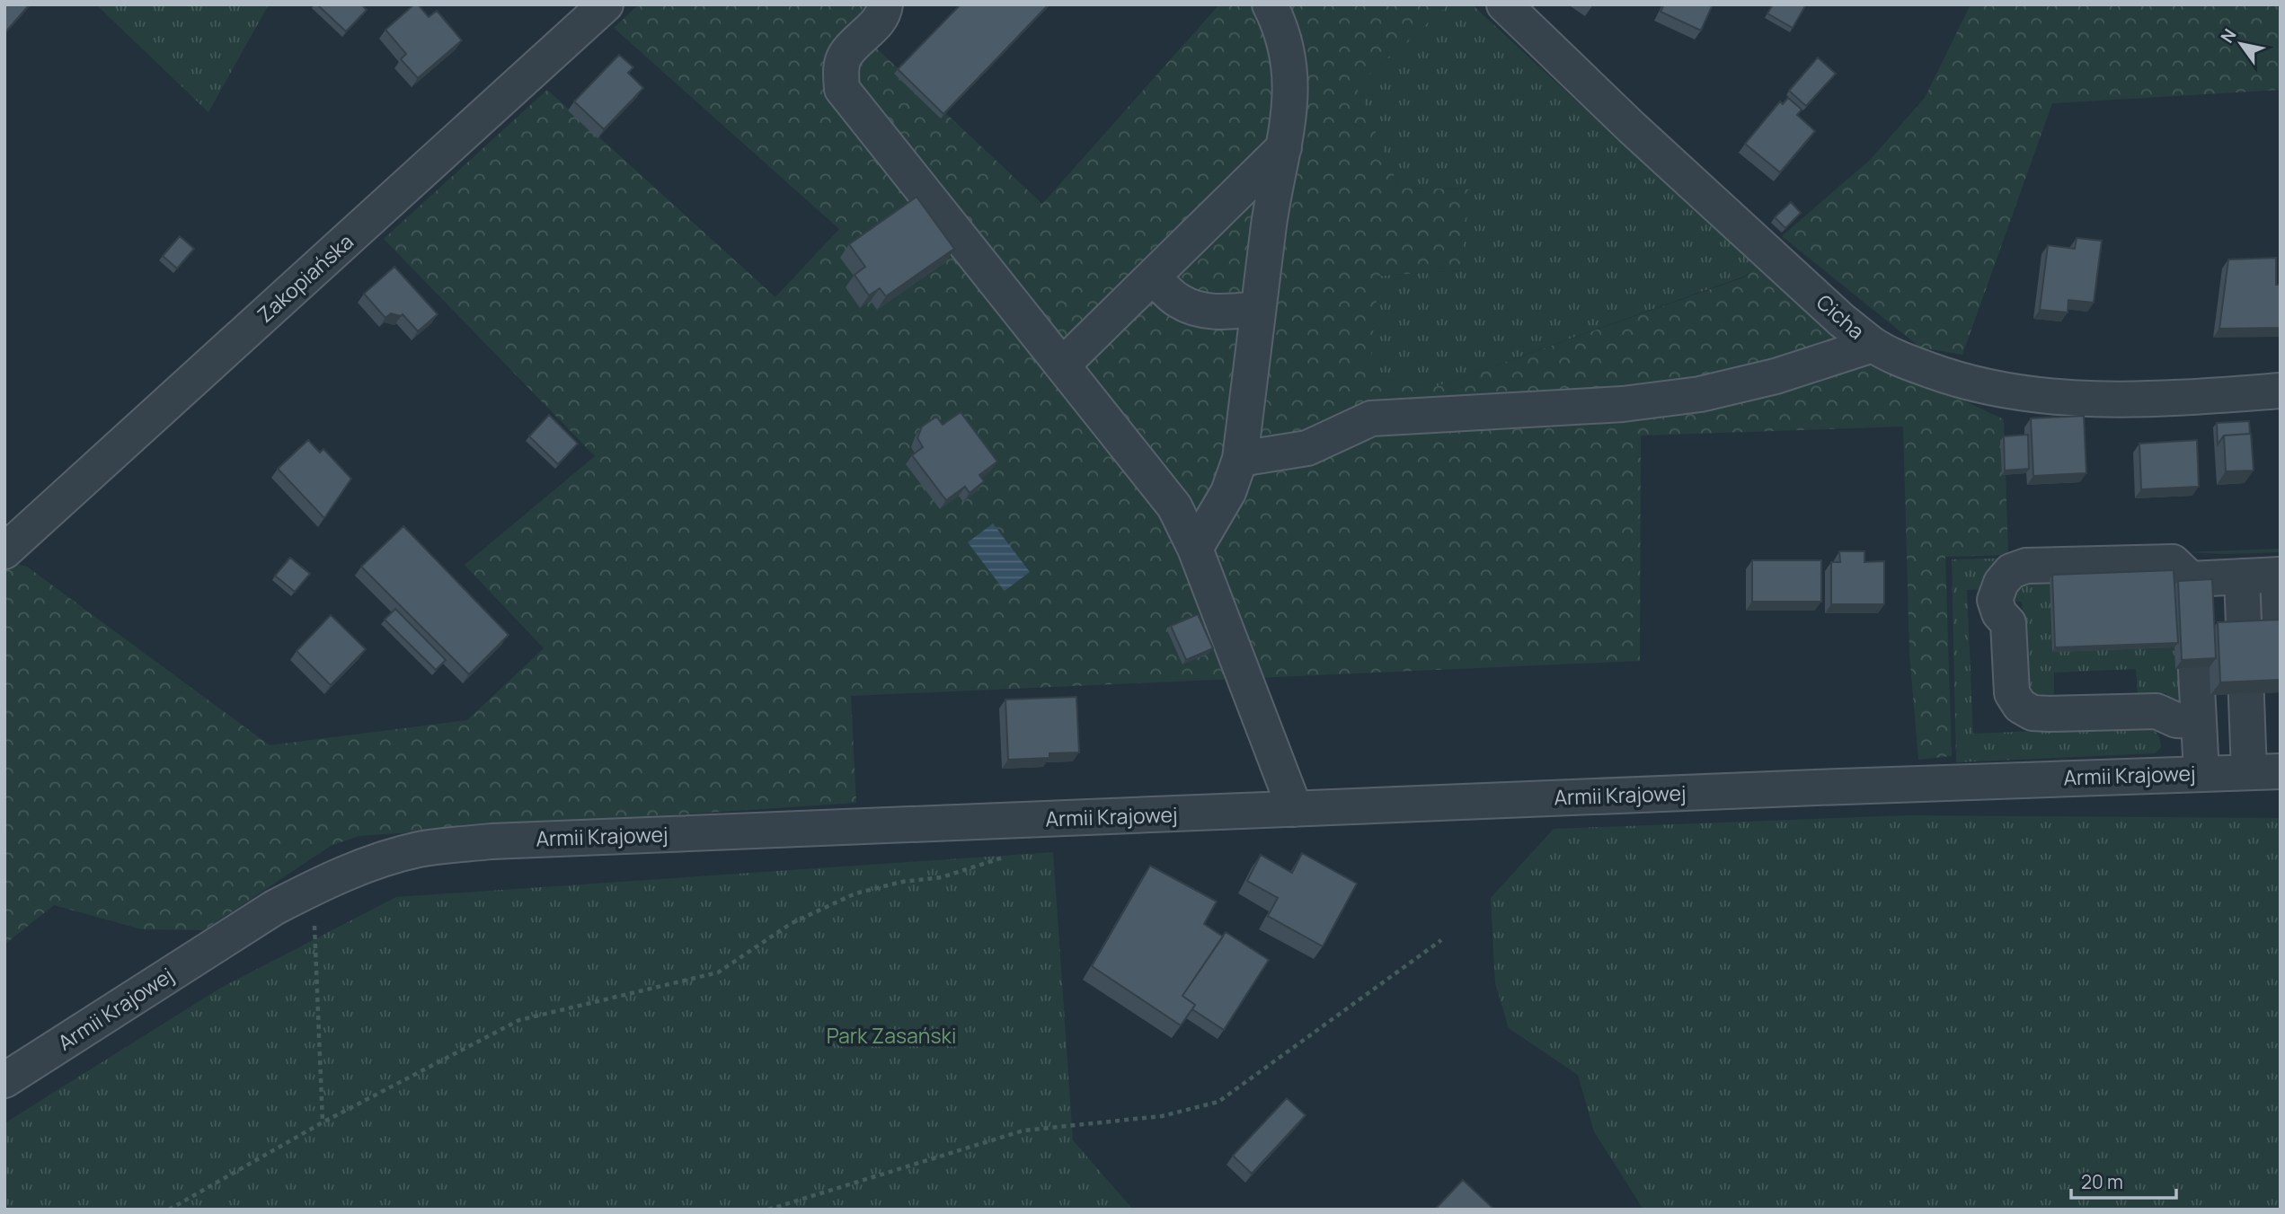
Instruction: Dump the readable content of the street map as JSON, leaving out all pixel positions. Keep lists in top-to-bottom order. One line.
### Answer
{"streets":{"street":["Zakopiańska","Cicha","Armii Krajowej"]},"parks":["Park Zasański"],"scale_bar":"20 m","north":"top left"}
